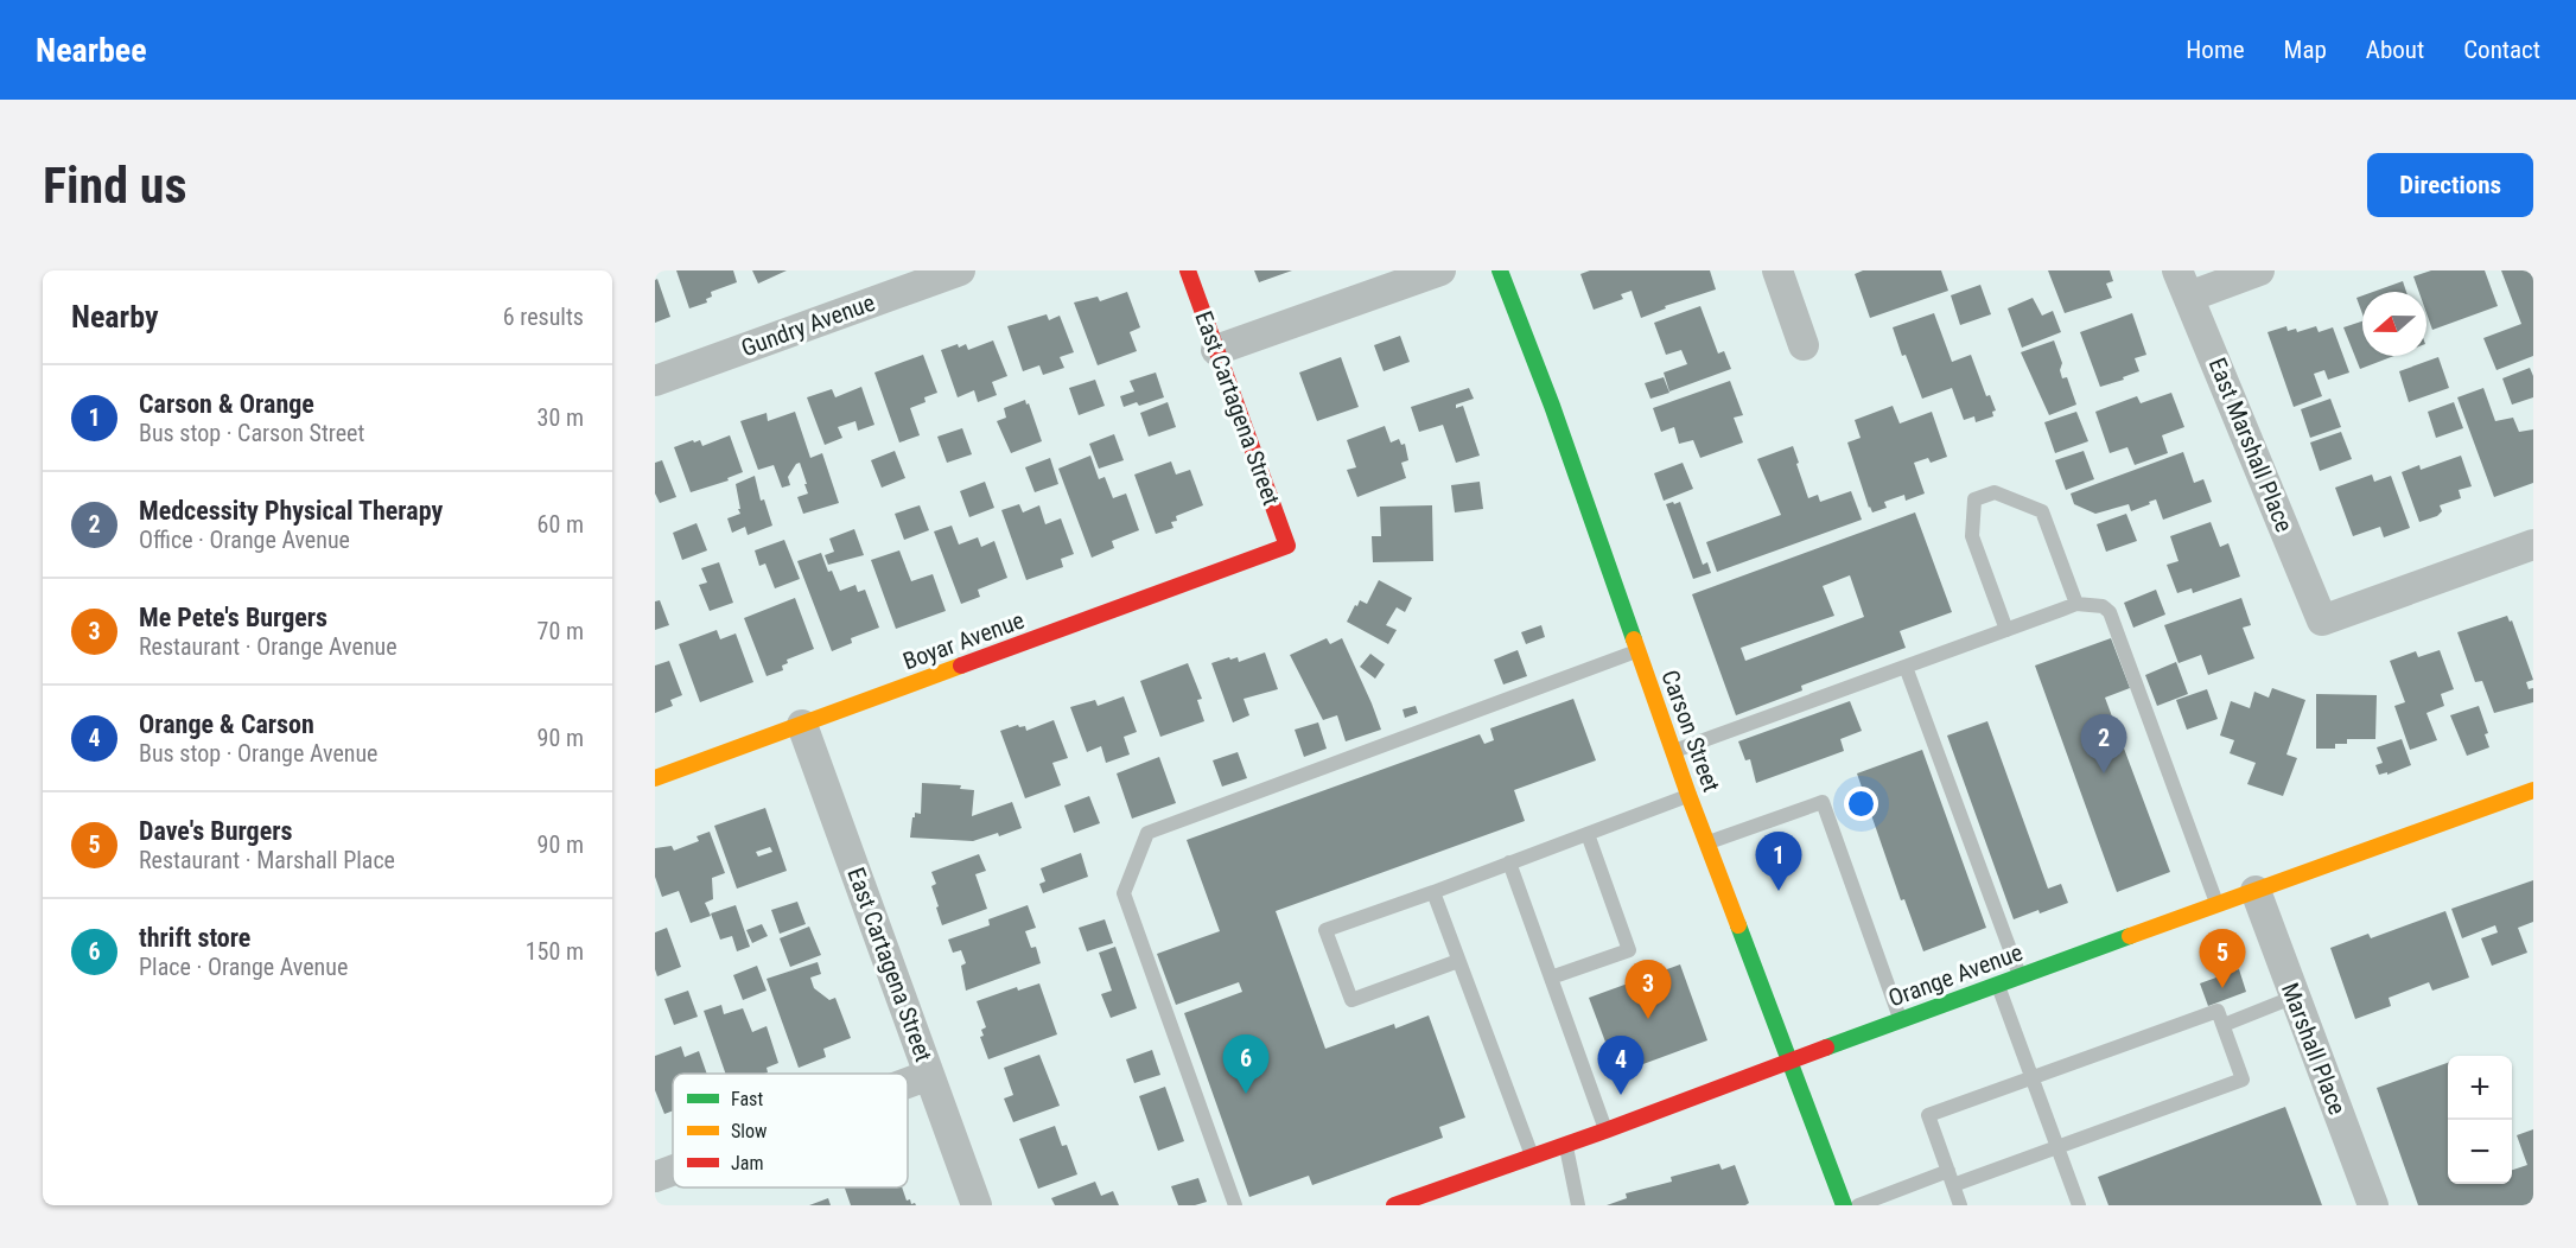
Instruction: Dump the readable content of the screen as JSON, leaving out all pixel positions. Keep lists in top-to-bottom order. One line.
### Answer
{"streets":{"street":["Gundry Avenue","East Cartagena Street","East Marshall Place","Boyar Avenue","Carson Street","Orange Avenue","Marshall Place"]},"crossings":[["East Cartagena Street","Boyar Avenue"],["Carson Street","Orange Avenue"],["Orange Avenue","Marshall Place"]],"legend":["Fast","Slow","Jam"],"north":"left","page":{"header":"Nearbee","nav":["Home","Map","About","Contact"],"buttons":"Directions","title":"Find us","heading":["Nearby","6 results"],"list":[{"mark":"1","name":"Carson & Orange","note":"Bus stop · Carson Street","value":"30 m"},{"mark":"2","name":"Medcessity Physical Therapy","note":"Office · Orange Avenue","value":"60 m"},{"mark":"3","name":"Me Pete's Burgers","note":"Restaurant · Orange Avenue","value":"70 m"},{"mark":"4","name":"Orange & Carson","note":"Bus stop · Orange Avenue","value":"90 m"},{"mark":"5","name":"Dave's Burgers","note":"Restaurant · Marshall Place","value":"90 m"},{"mark":"6","name":"thrift store","note":"Place · Orange Avenue","value":"150 m"}],"pins":["2","1","5","3","6","4"],"map_buttons":["+","−"]}}
